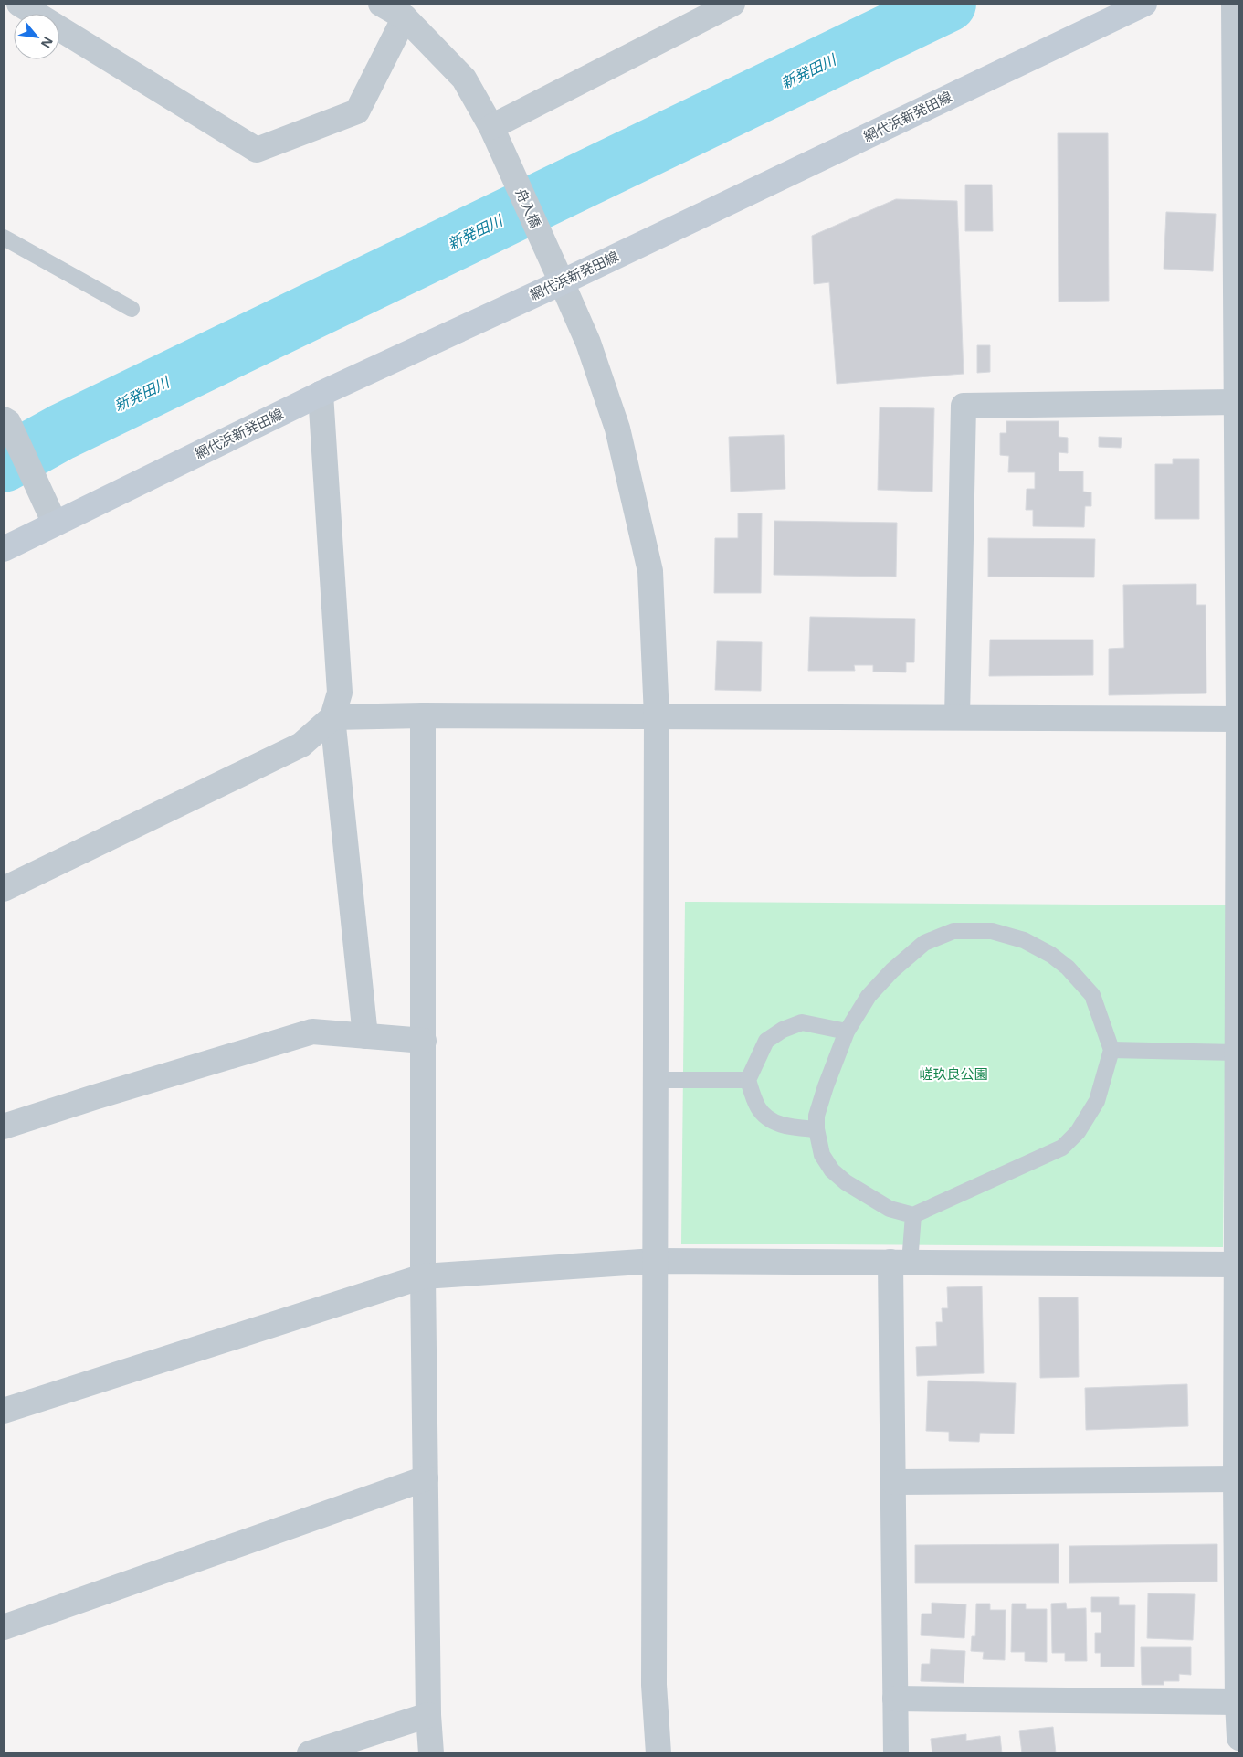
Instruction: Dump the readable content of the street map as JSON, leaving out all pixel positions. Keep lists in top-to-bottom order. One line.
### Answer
{"streets":{"main road":["網代浜新発田線"],"street":["舟入橋"]},"crossings":[["網代浜新発田線","舟入橋"]],"water":["新発田川"],"parks":["嵯玖良公園"],"north":"bottom right"}
